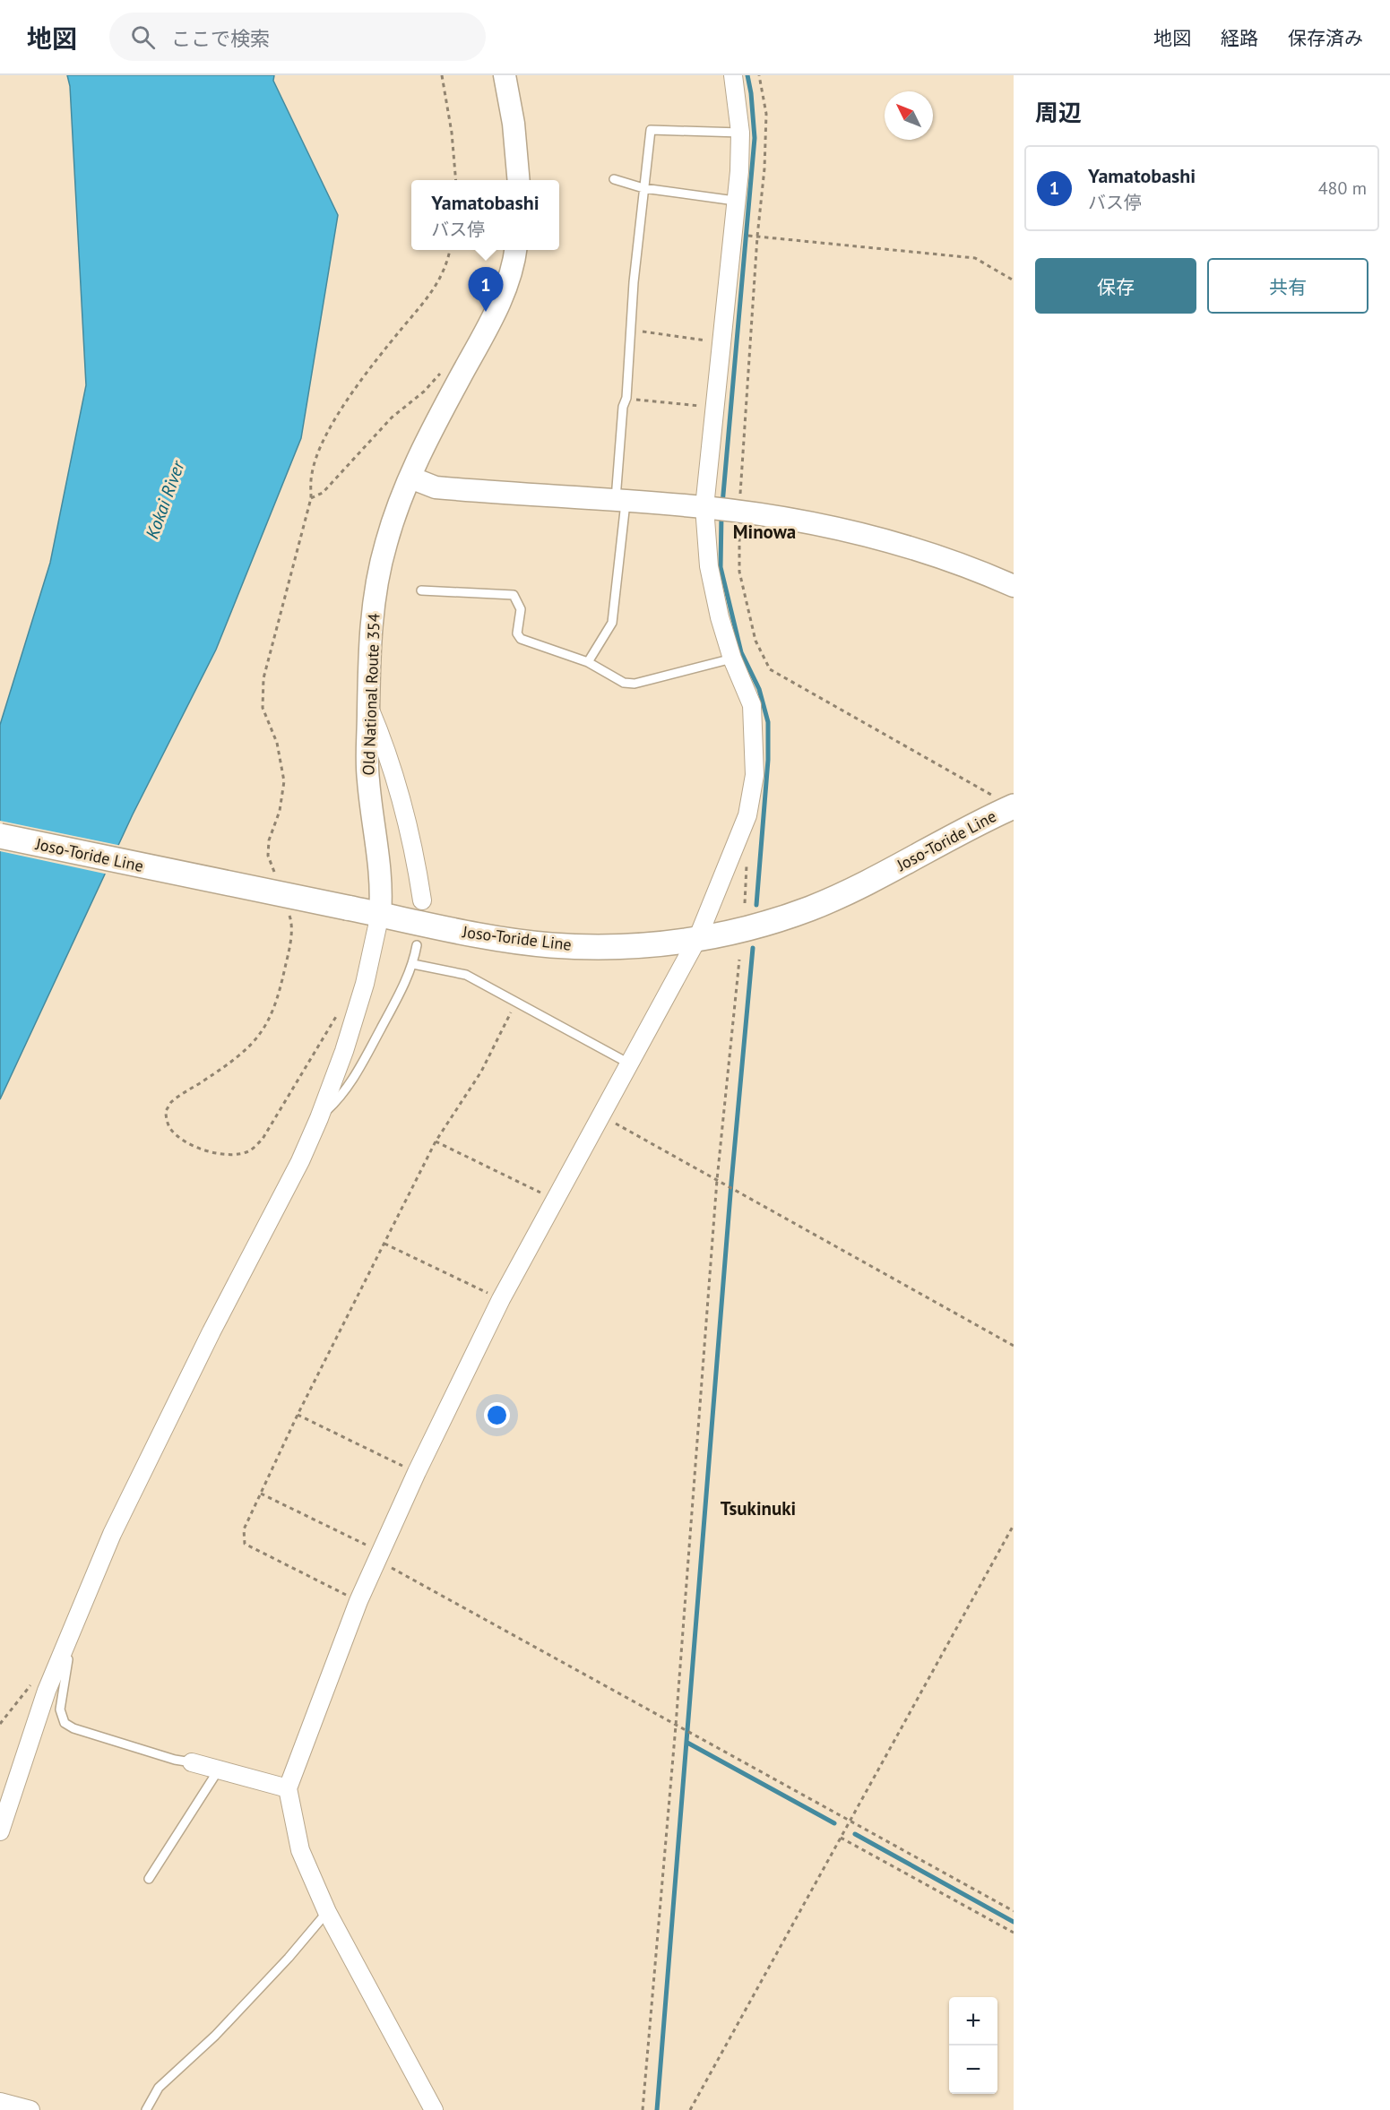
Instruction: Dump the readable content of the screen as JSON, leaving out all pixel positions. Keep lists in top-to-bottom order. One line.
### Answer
{"streets":{"main road":["Joso-Toride Line"],"street":["Old National Route 354"]},"crossings":[["Old National Route 354","Joso-Toride Line"]],"districts":["Minowa","Tsukinuki"],"water":["Kokai River"],"north":"top left","page":{"header":"地図","search":"ここで検索","nav":["地図","経路","保存済み"],"heading":"周辺","list":[{"mark":"1","name":"Yamatobashi","note":"バス停","value":"480 m"}],"popup":["Yamatobashi","バス停"],"buttons":["保存","共有"],"pins":"1","map_buttons":["+","−"]}}
